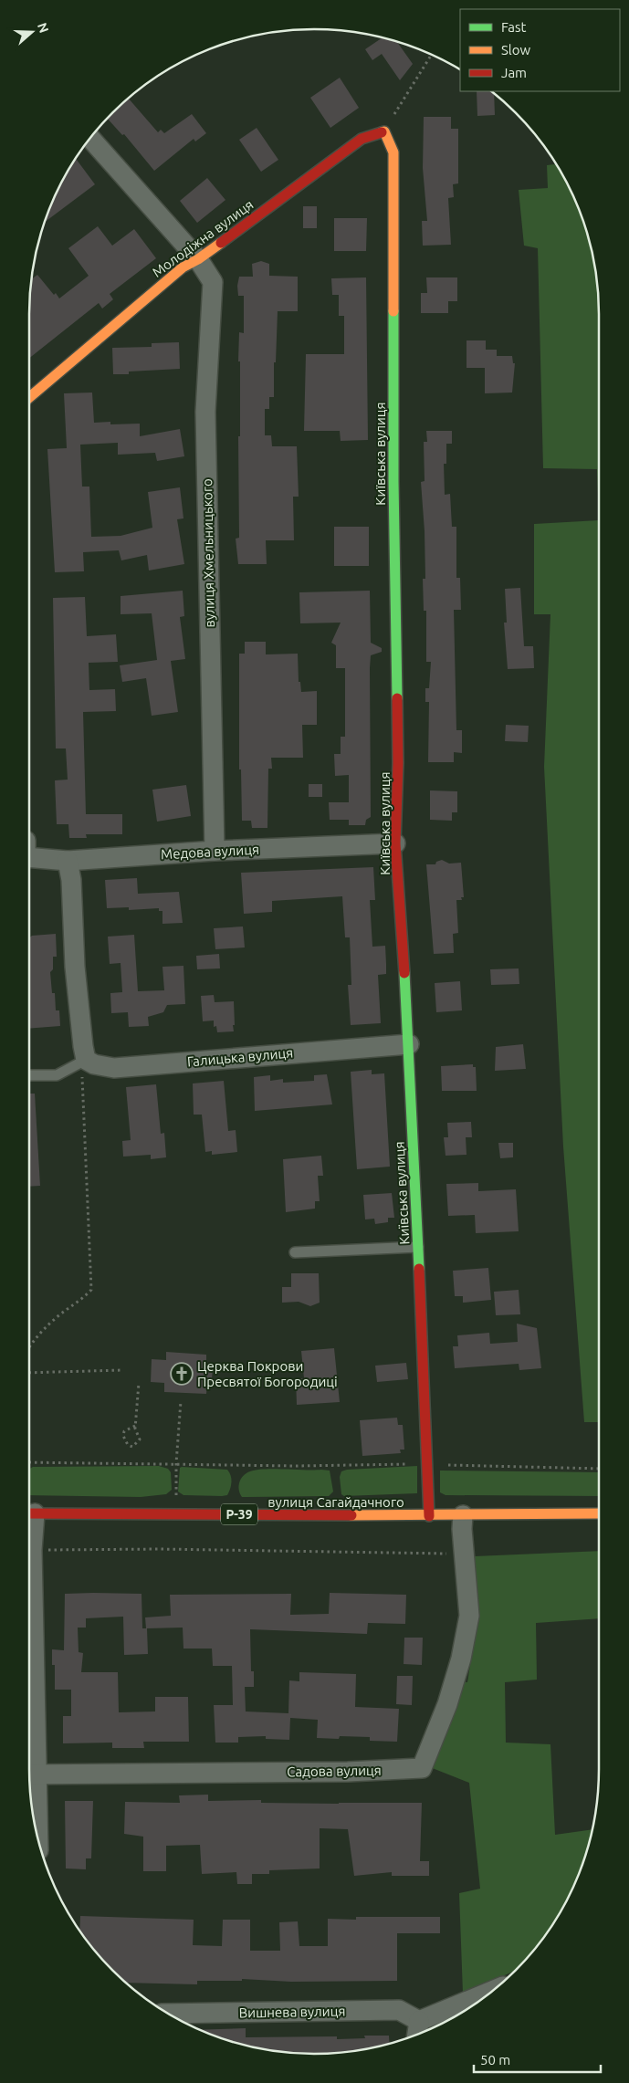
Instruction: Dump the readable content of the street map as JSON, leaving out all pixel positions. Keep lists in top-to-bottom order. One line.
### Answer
{"streets":{"street":["Молодіжна вулиця","Київська вулиця","вулиця Хмельницького","Медова вулиця","Галицька вулиця","вулиця Сагайдачного","Р-39","Садова вулиця","Вишнева вулиця"]},"crossings":[["Молодіжна вулиця","Київська вулиця"],["Молодіжна вулиця","вулиця Хмельницького"],["Київська вулиця","Медова вулиця"],["Київська вулиця","Галицька вулиця"],["Київська вулиця","вулиця Сагайдачного"],["вулиця Хмельницького","Медова вулиця"],["вулиця Сагайдачного","Р-39"]],"places":{"church":["Церква Покрови Пресвятої Богородиці"]},"legend":["Fast","Slow","Jam"],"scale_bar":"50 m","north":"right"}
